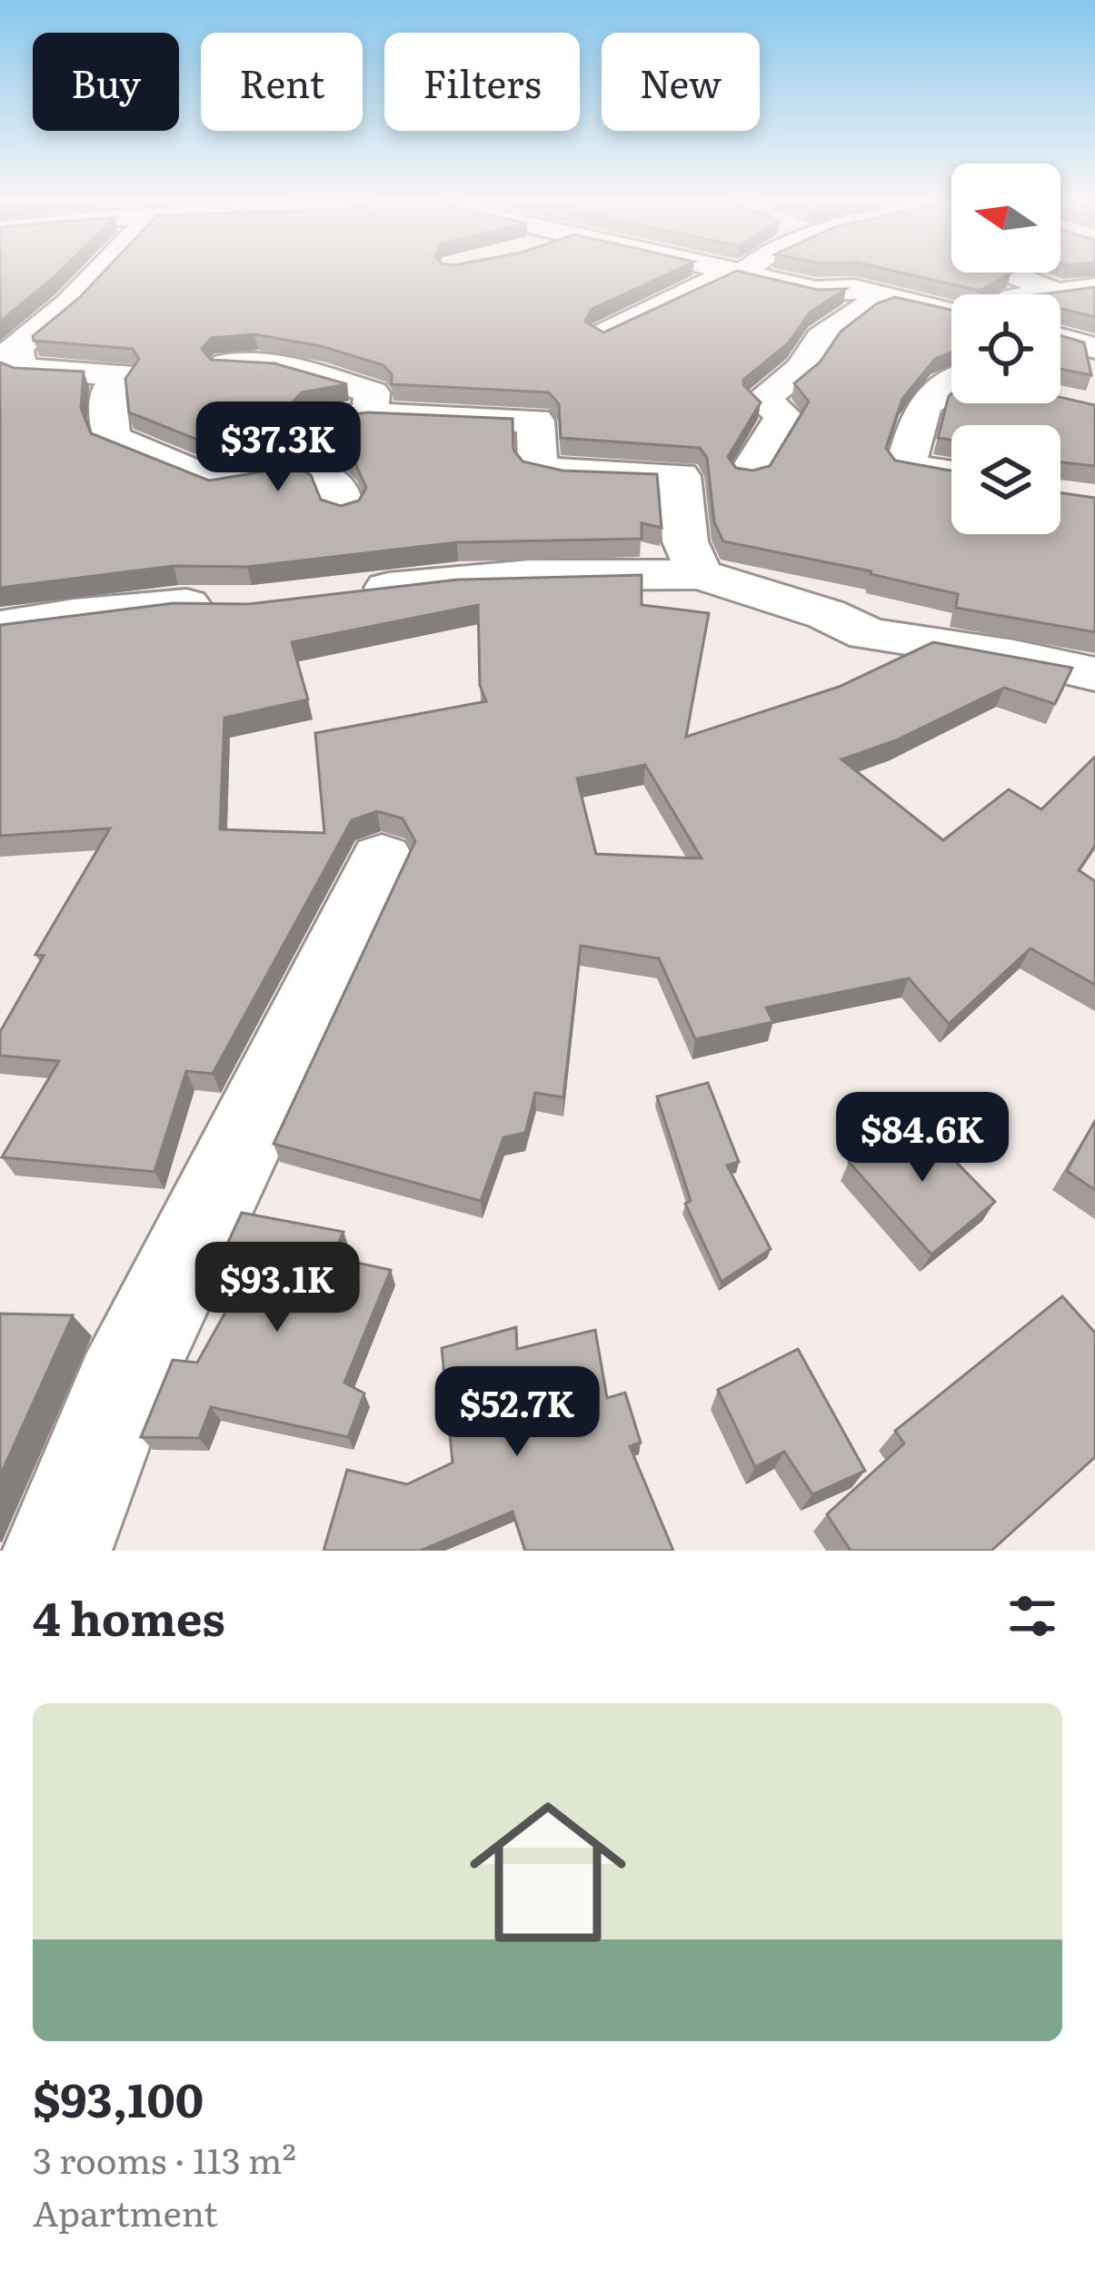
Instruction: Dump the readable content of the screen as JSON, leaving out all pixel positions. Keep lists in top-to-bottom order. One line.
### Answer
{"north":"left","page":{"chip":["Buy","Rent","Filters","New"],"price":["$37.3K","$84.6K","$93.1K","$52.7K"],"heading":"4 homes","list":[{"name":"$93,100","note":"3 rooms · 113 m² · Apartment"}]}}
